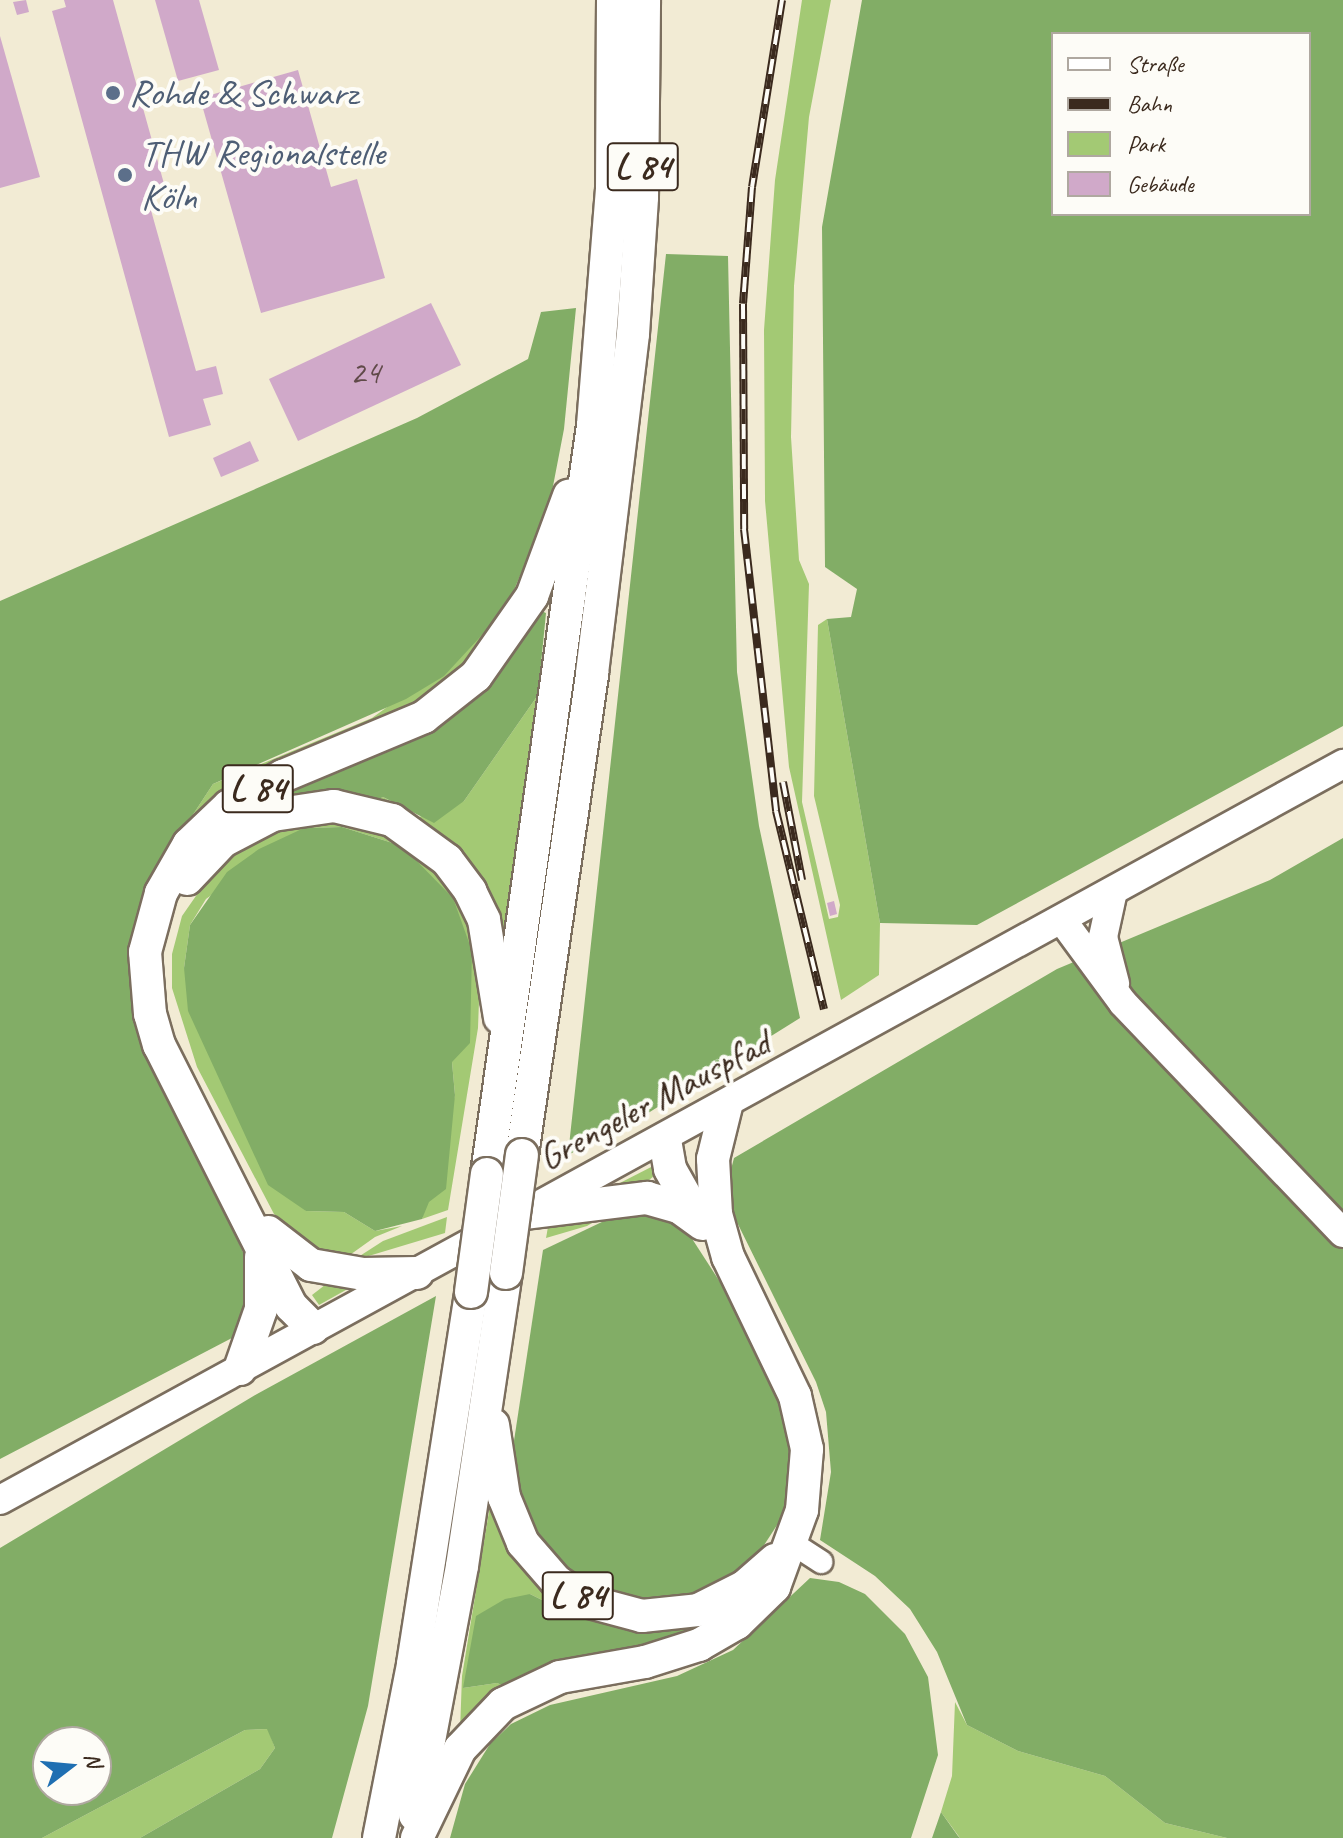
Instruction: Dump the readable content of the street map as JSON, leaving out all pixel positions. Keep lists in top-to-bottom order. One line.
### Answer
{"streets":{"highway":["L 84"],"main road":["Grengeler Mauspfad"]},"crossings":[["L 84","Grengeler Mauspfad"]],"places":["Rohde & Schwarz","THW Regionalstelle Köln"],"house_numbers":["24"],"legend":["Straße","Bahn","Park","Gebäude"],"north":"right"}
